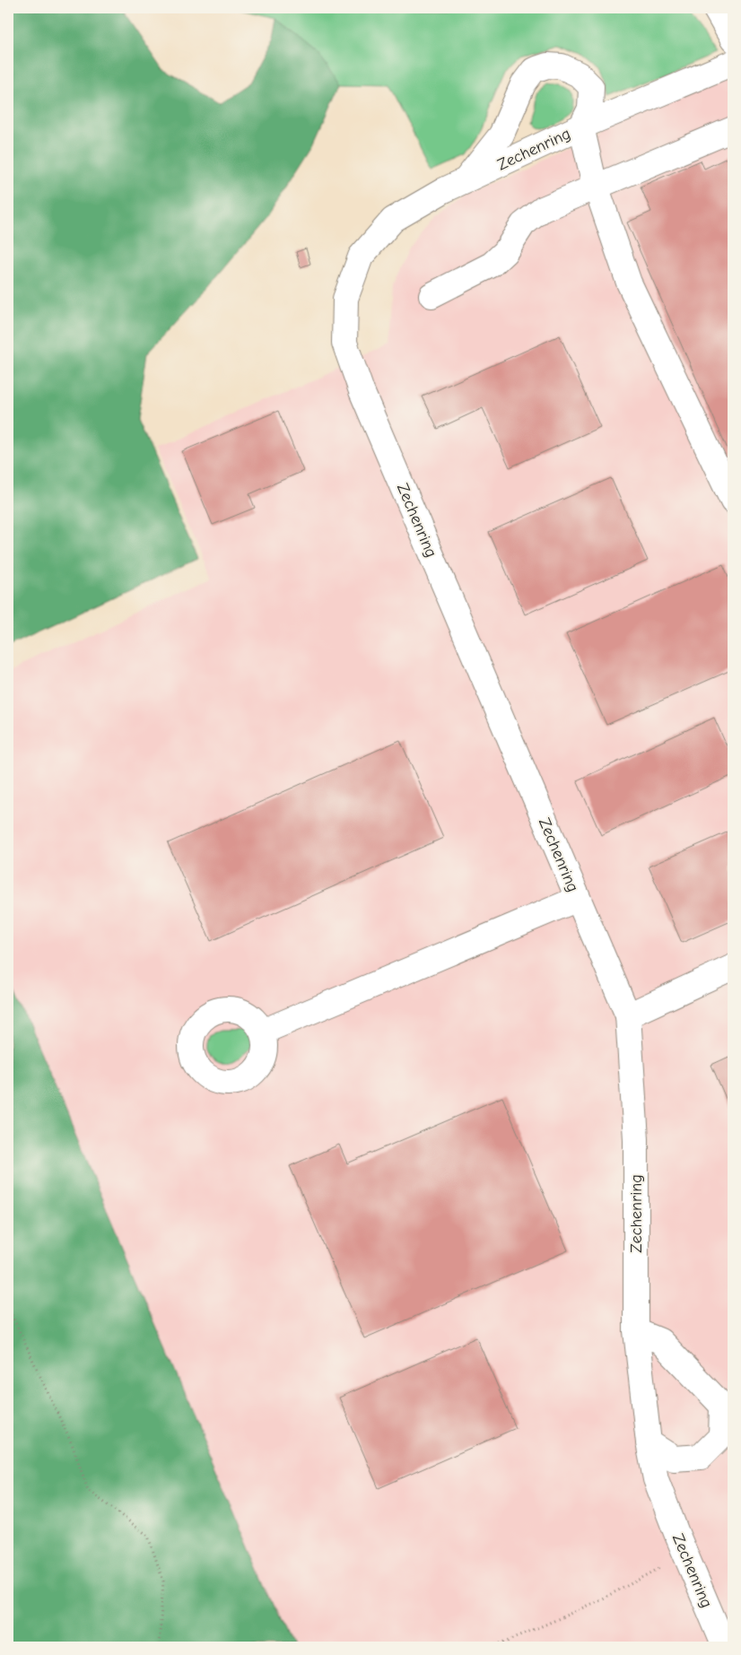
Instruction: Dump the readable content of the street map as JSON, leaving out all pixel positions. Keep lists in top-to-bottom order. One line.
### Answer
{"streets":{"street":["Zechenring"]}}
